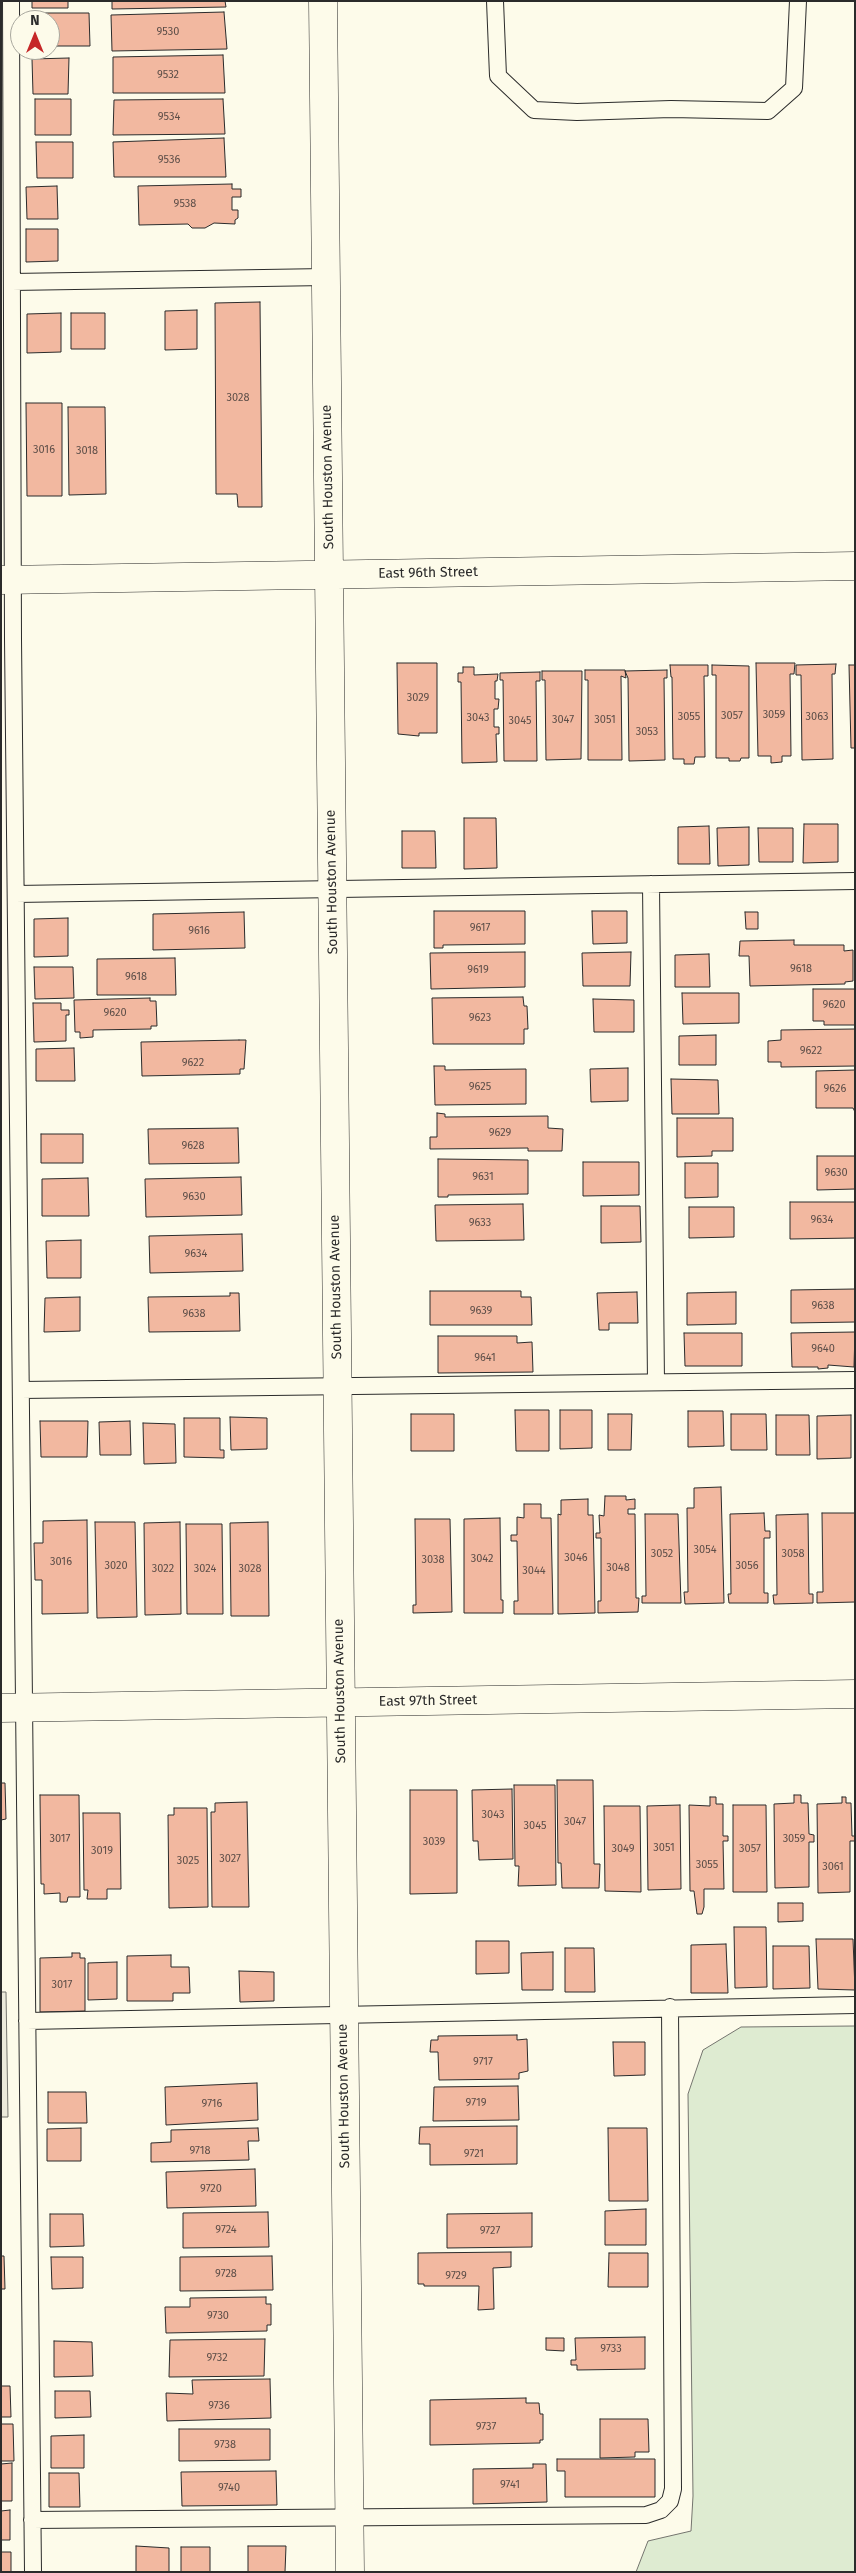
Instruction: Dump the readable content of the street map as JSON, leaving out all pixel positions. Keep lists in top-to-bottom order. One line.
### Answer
{"streets":{"street":["South Houston Avenue","East 96th Street","East 97th Street"]},"crossings":[["South Houston Avenue","East 96th Street"],["South Houston Avenue","East 97th Street"]],"house_numbers":["9530","9532","9534","9536","9538","3028","3016","3018","3029","3059","3057","3055","3063","3043","3047","3051","3045","3053","9617","9616","9618","9619","9618","9620","9620","9623","9622","9622","9625","9626","9629","9628","9630","9631","9630","9634","9633","9634","9638","9639","9638","9640","9641","3054","3052","3058","3046","3042","3038","3016","3020","3056","3048","3022","3024","3028","3044","3043","3047","3045","3017","3059","3039","3051","3049","3057","3019","3027","3025","3055","3061","3017","9717","9719","9716","9718","9721","9720","9724","9727","9728","9729","9730","9733","9732","9736","9737","9738","9741","9740"],"north":"top"}
